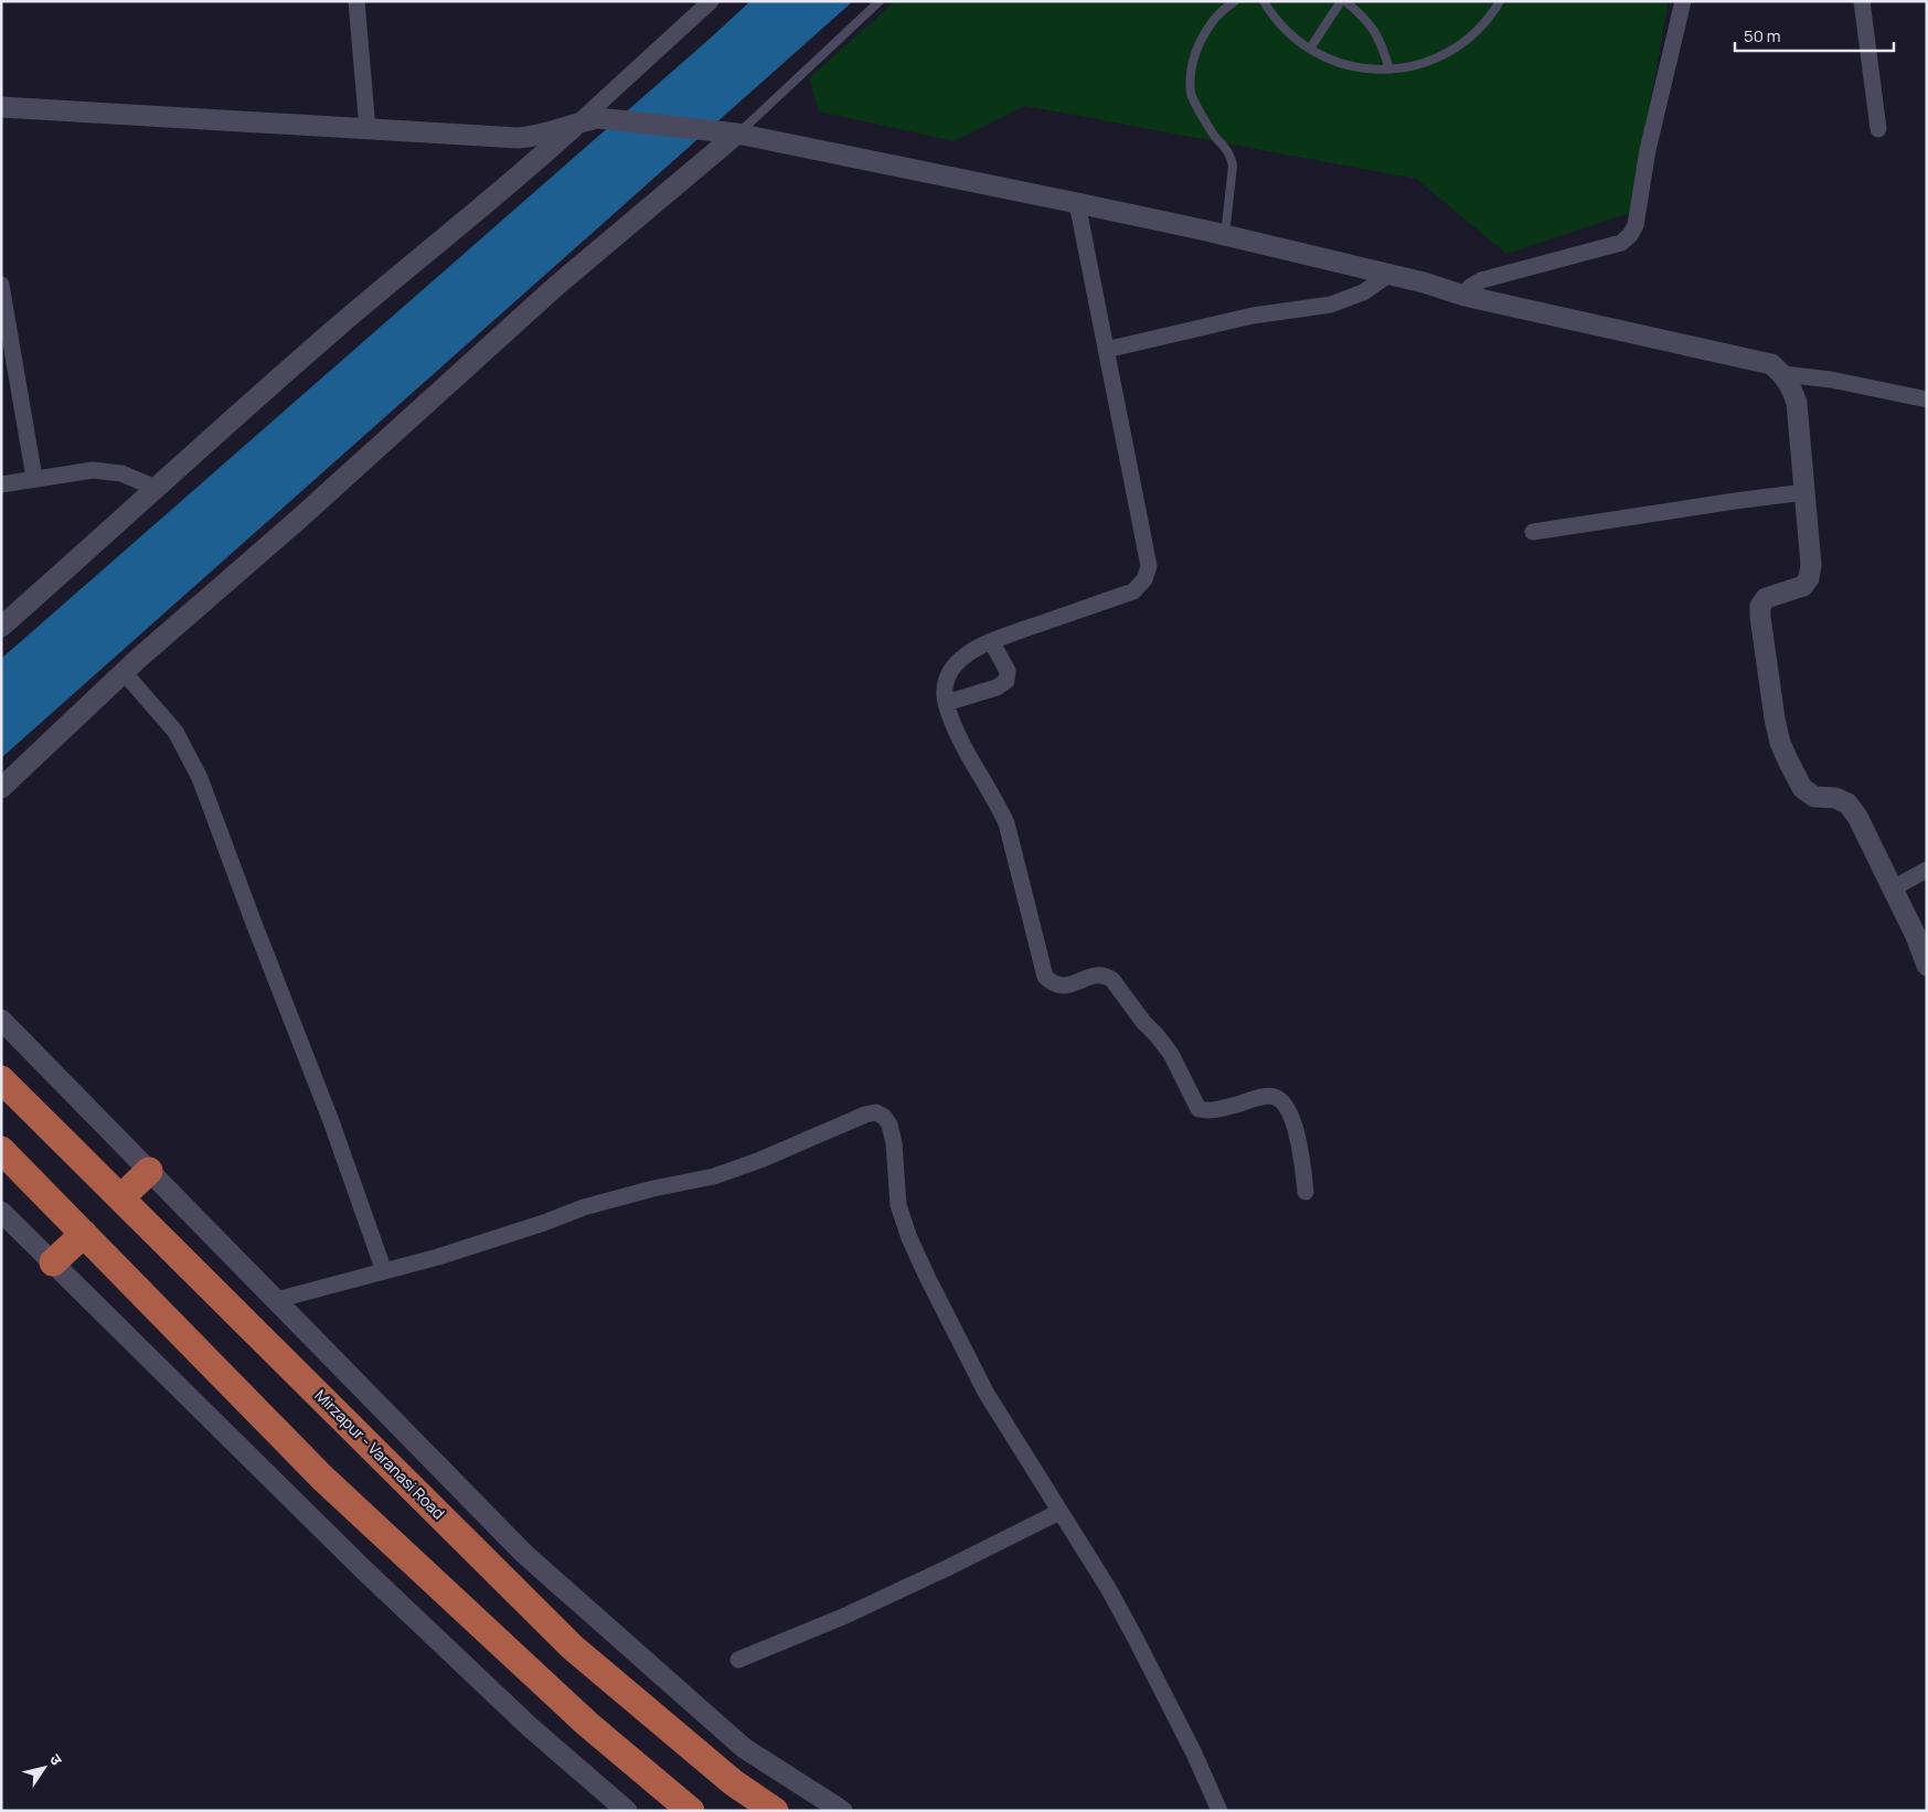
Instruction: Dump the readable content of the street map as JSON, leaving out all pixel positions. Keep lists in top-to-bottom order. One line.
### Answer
{"streets":{"highway":["Mirzapur - Varanasi Road"]},"scale_bar":"50 m","north":"top right"}
